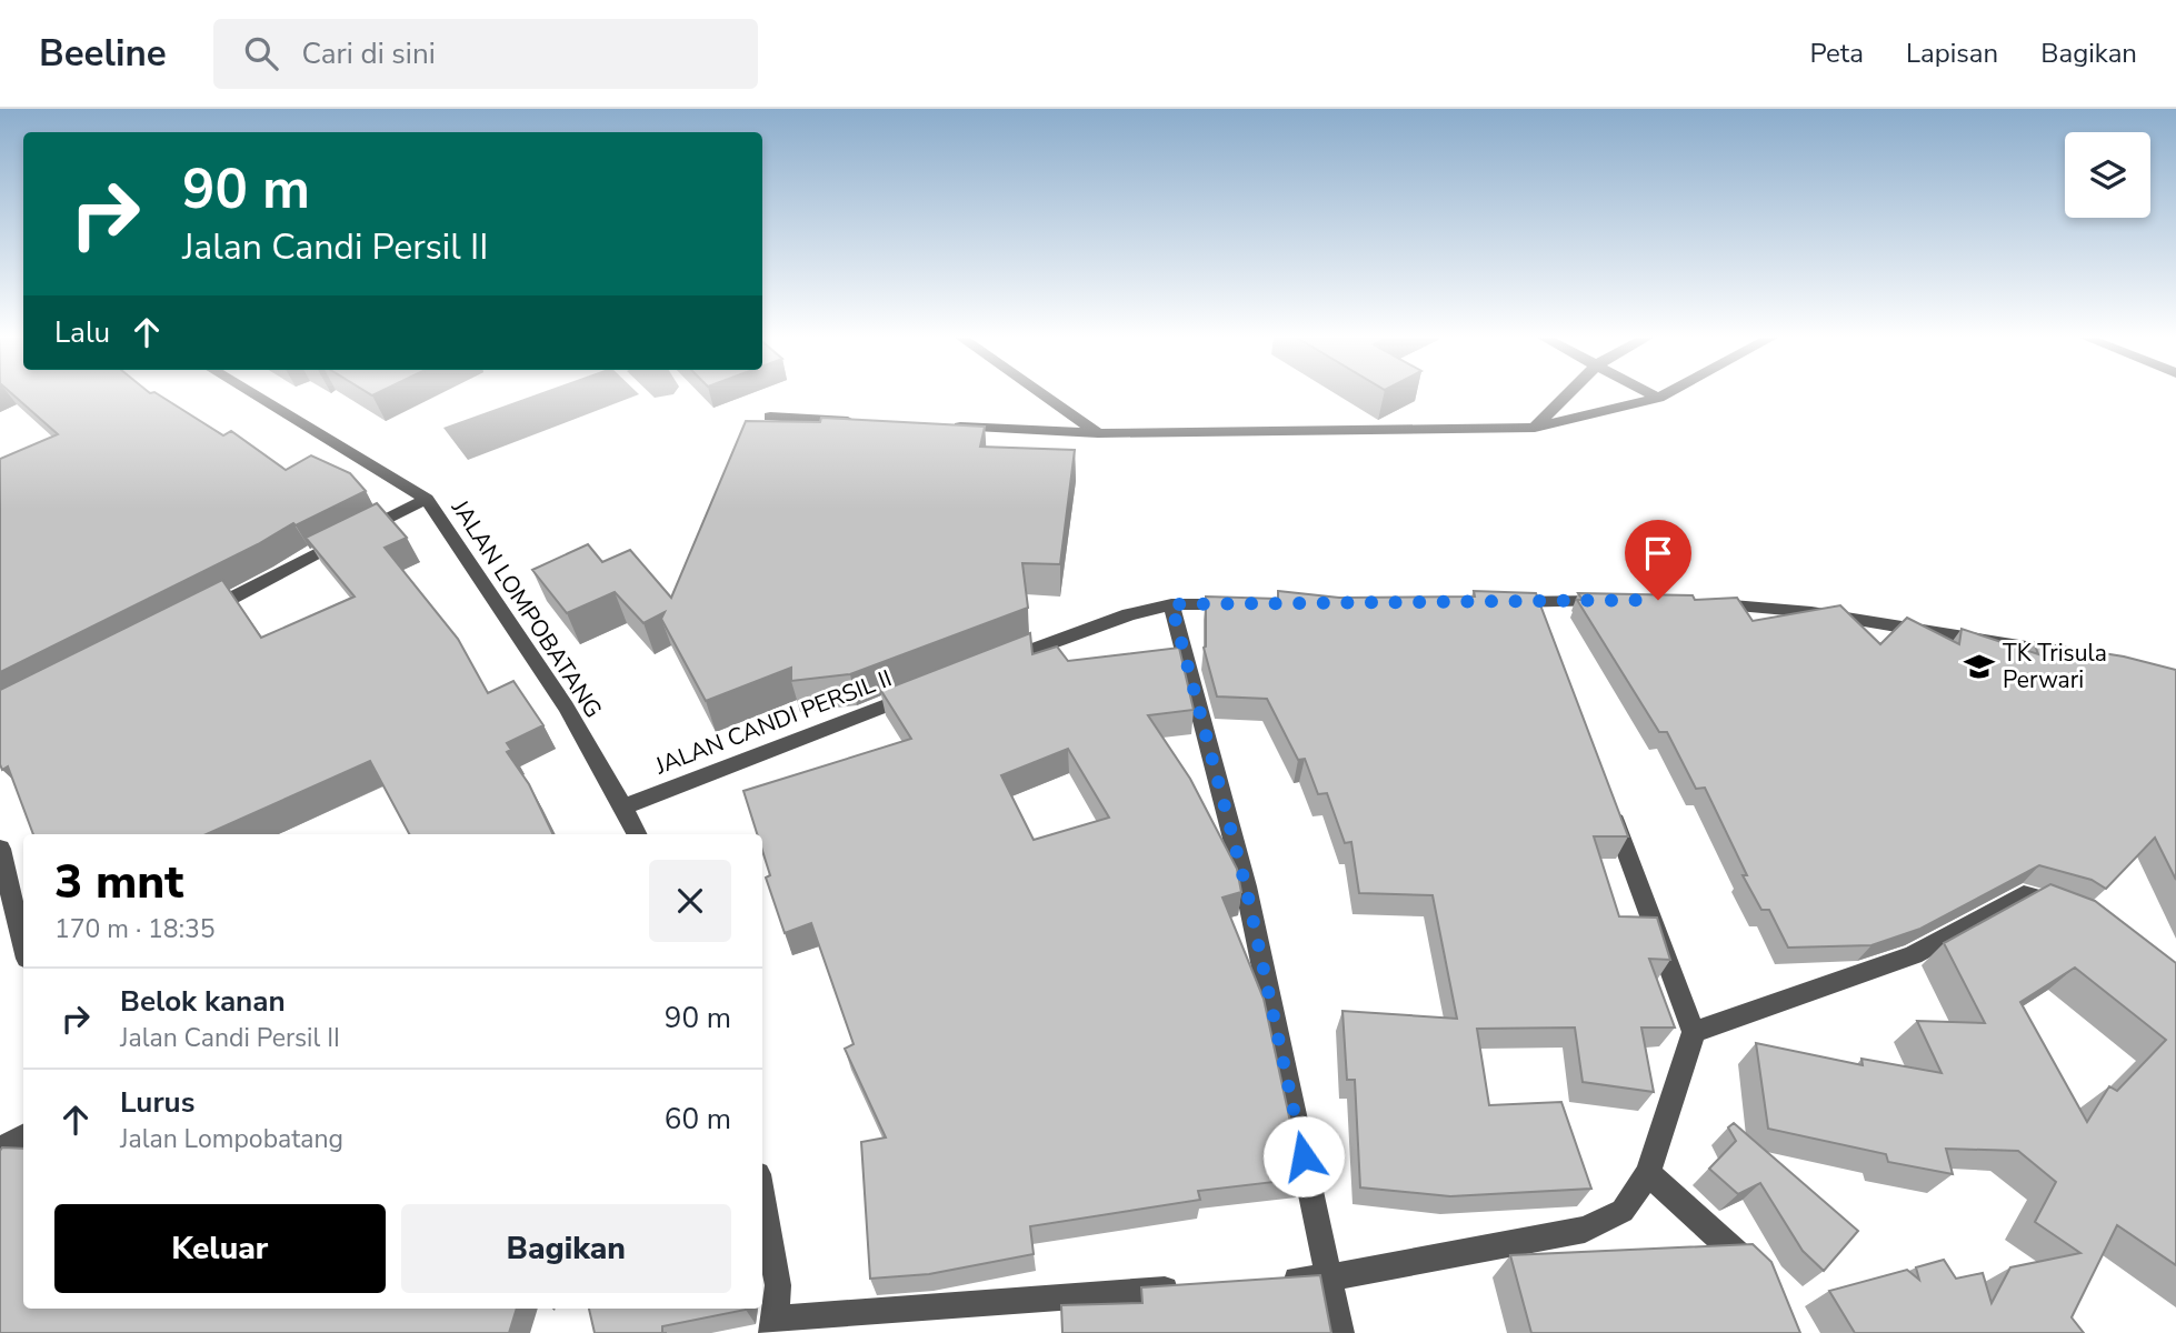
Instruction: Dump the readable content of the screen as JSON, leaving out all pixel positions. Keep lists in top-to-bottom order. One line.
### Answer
{"streets":{"street":["JALAN LOMPOBATANG","JALAN CANDI PERSIL II"]},"crossings":[["JALAN LOMPOBATANG","JALAN CANDI PERSIL II"]],"places":{"school or university":["TK Trisula Perwari"]},"page":{"header":"Beeline","search":"Cari di sini","nav":["Peta","Lapisan","Bagikan"],"turn":["90 m","Jalan Candi Persil II"],"then":"Lalu","heading":["3 mnt","170 m · 18:35"],"list":[{"name":"Belok kanan","note":"Jalan Candi Persil II","value":"90 m"},{"name":"Lurus","note":"Jalan Lompobatang","value":"60 m"}],"buttons":["Keluar","Bagikan"]}}
